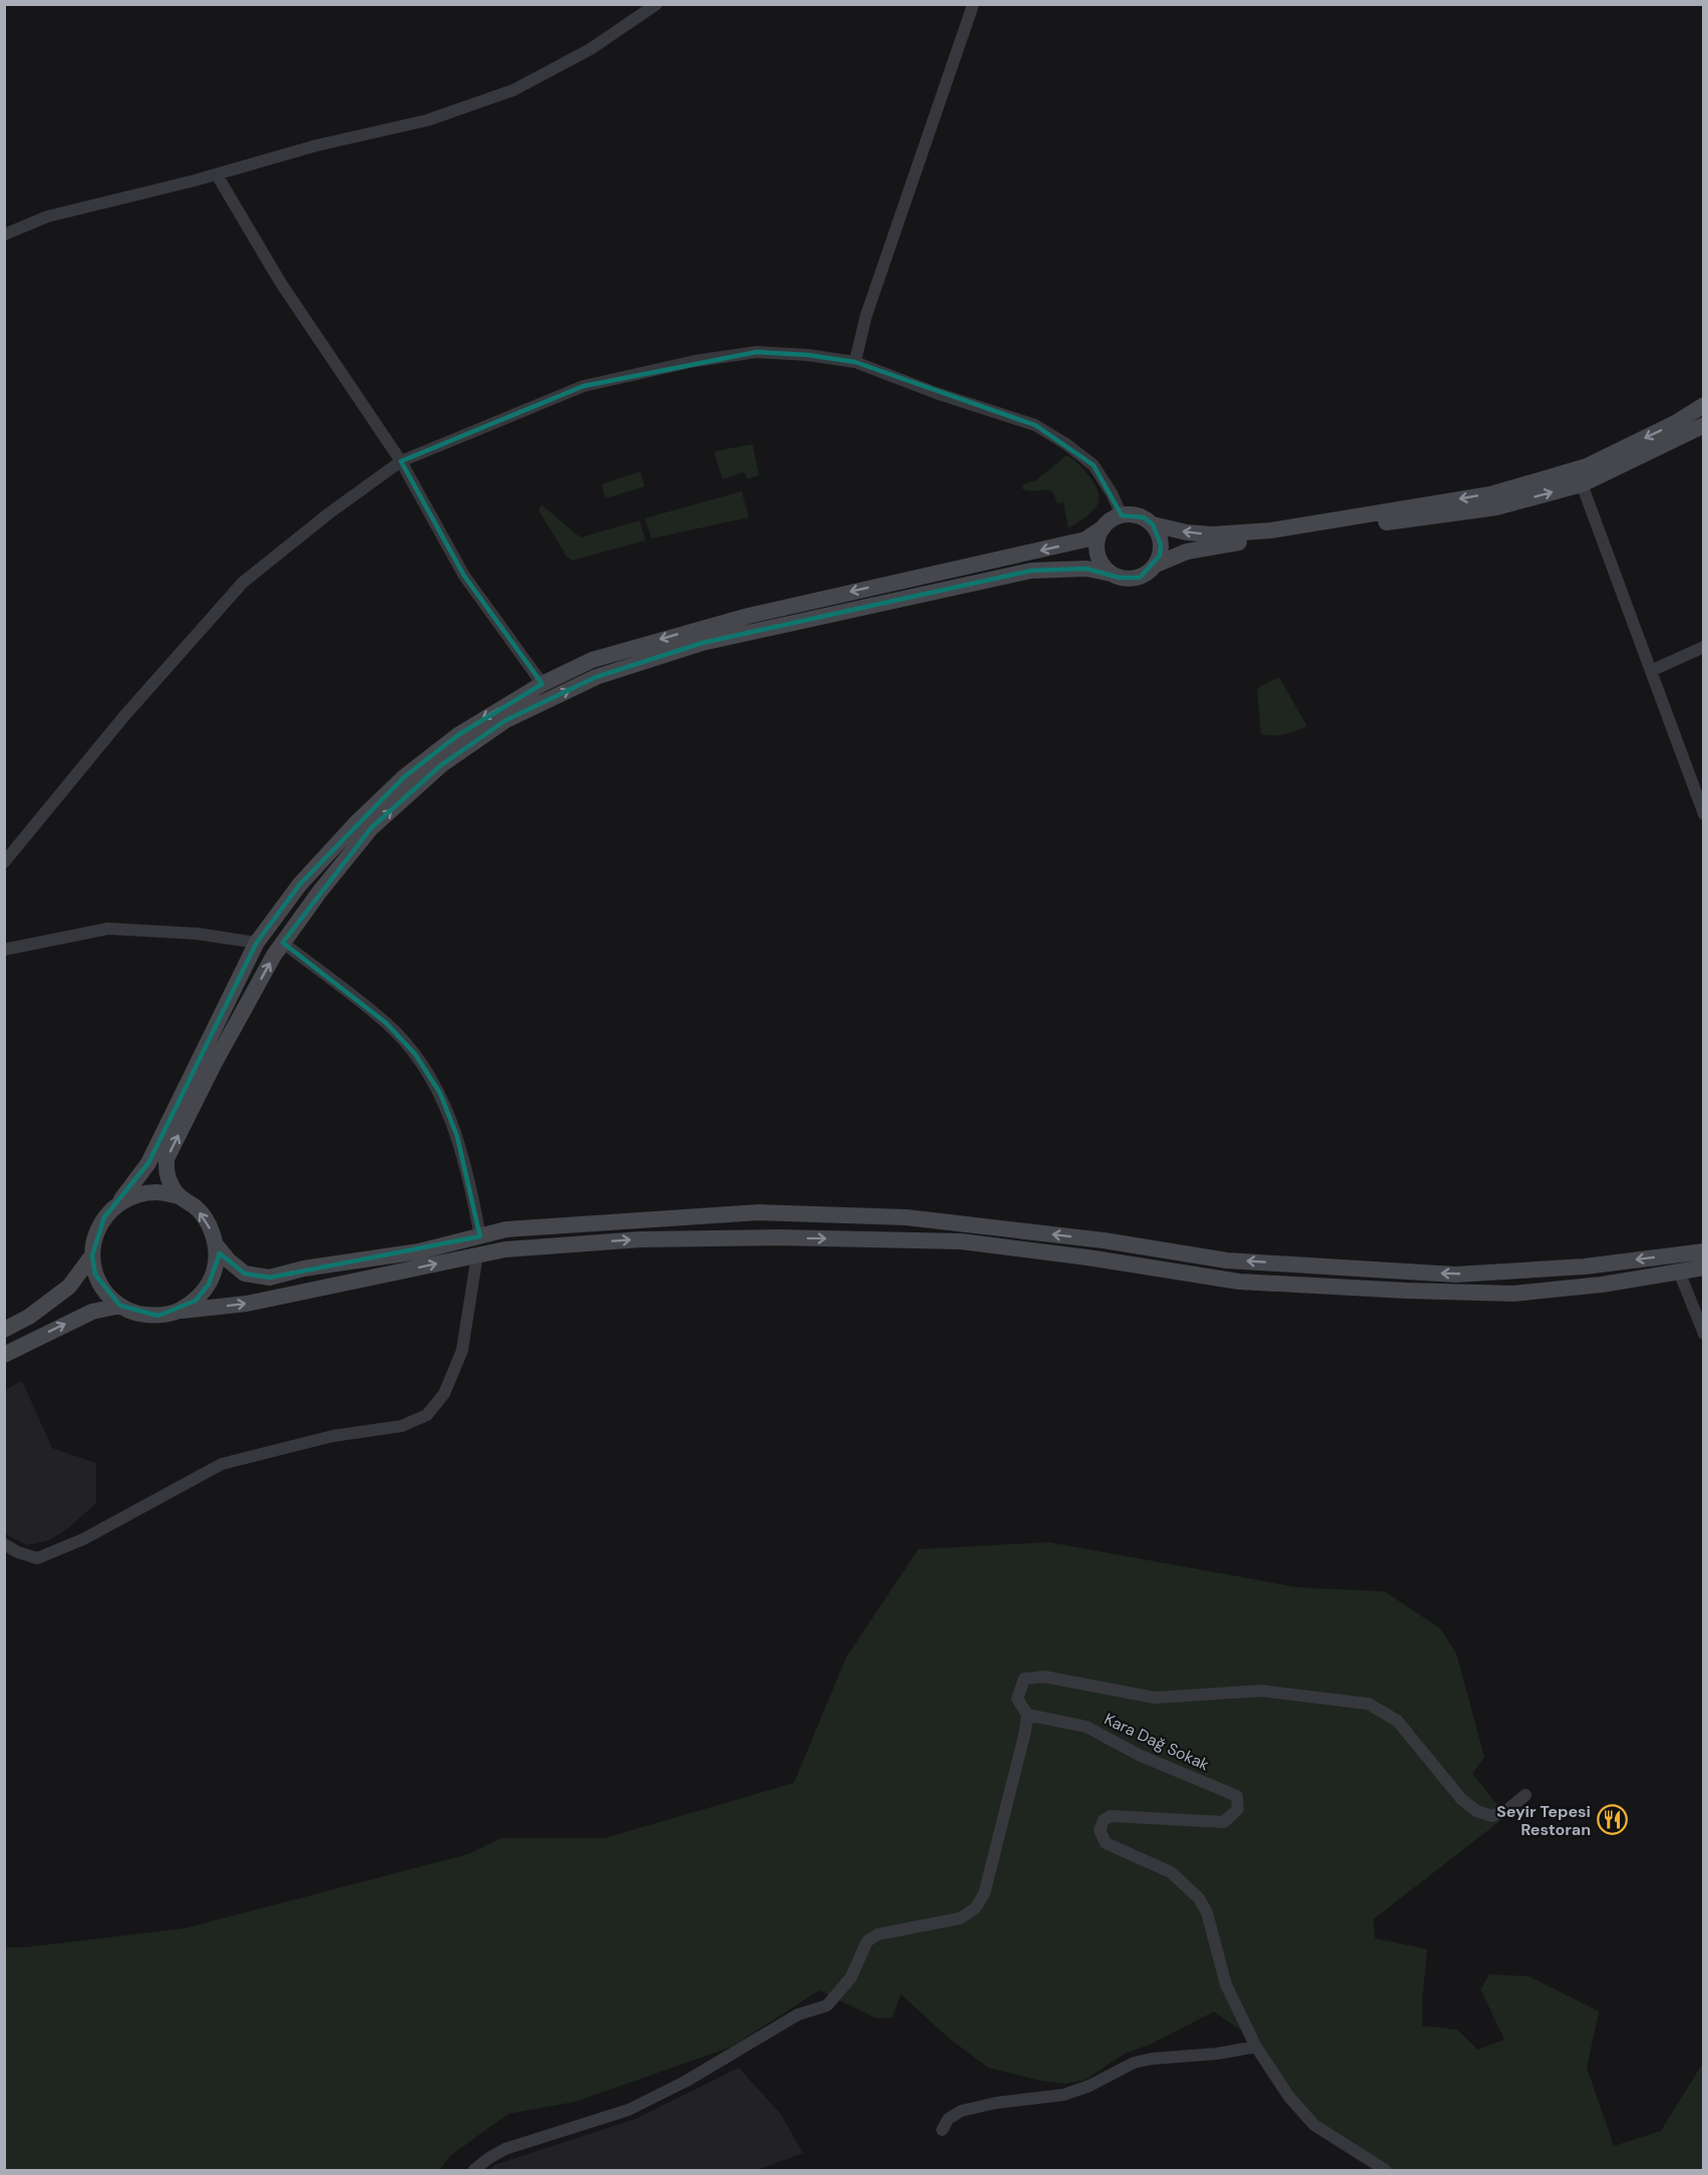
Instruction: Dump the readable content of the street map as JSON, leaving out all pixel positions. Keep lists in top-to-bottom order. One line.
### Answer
{"streets":{"street":["Kara Dağ Sokak"]},"places":{"restaurant":["Seyir Tepesi Restoran"]}}
